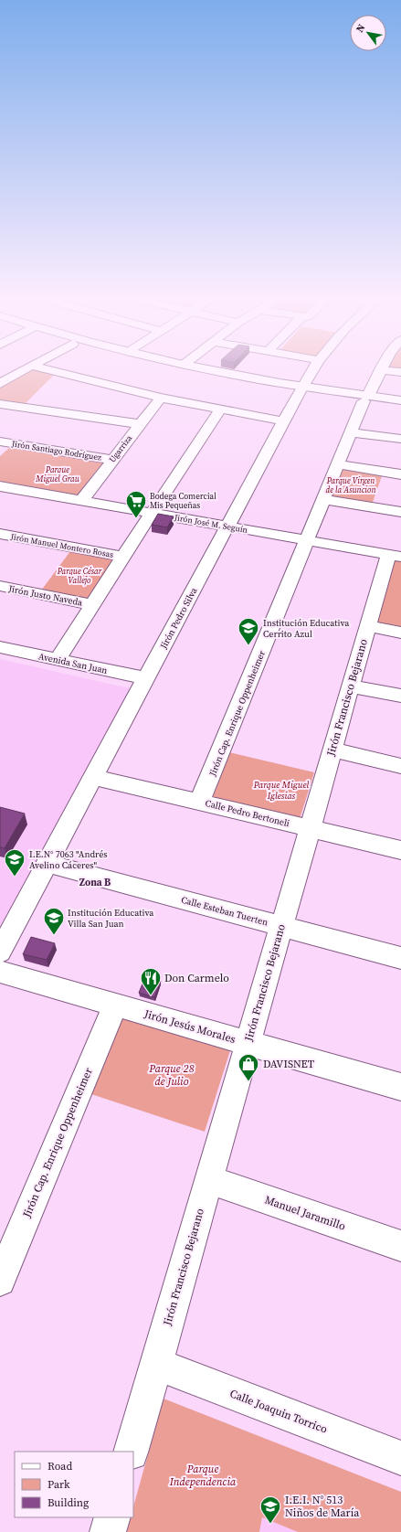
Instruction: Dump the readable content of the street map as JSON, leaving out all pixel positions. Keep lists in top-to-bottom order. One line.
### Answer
{"streets":{"street":["Ugarriza","Jirón Santiago Rodríguez","Jirón José M. Seguín","Jirón Manuel Montero Rosas","Jirón Justo Naveda","Jirón Pedro Silva","Avenida San Juan","Jirón Francisco Bejarano","Jirón Cap. Enrique Oppenheimer","Calle Pedro Bertoneli","Calle Esteban Tuerten","Jirón Jesús Morales","Manuel Jaramillo","Calle Joaquin Torrico"]},"crossings":[["Ugarriza","Jirón Santiago Rodríguez"],["Ugarriza","Jirón José M. Seguín"],["Jirón José M. Seguín","Jirón Pedro Silva"],["Jirón José M. Seguín","Jirón Francisco Bejarano"],["Jirón José M. Seguín","Jirón Cap. Enrique Oppenheimer"],["Jirón Pedro Silva","Avenida San Juan"],["Jirón Pedro Silva","Calle Pedro Bertoneli"],["Jirón Pedro Silva","Calle Esteban Tuerten"],["Jirón Francisco Bejarano","Calle Pedro Bertoneli"],["Jirón Francisco Bejarano","Calle Esteban Tuerten"],["Jirón Francisco Bejarano","Jirón Jesús Morales"],["Jirón Francisco Bejarano","Manuel Jaramillo"],["Jirón Francisco Bejarano","Calle Joaquin Torrico"],["Jirón Cap. Enrique Oppenheimer","Calle Pedro Bertoneli"],["Jirón Cap. Enrique Oppenheimer","Jirón Jesús Morales"]],"districts":["Zona B"],"parks":["Parque Miguel Grau","Parque Virgen de la Asuncion","Parque César Vallejo","Parque Miguel Iglesias","Parque 28 de Julio","Parque Independencia"],"places":{"supermarket":["Bodega Comercial Mis Pequeñas"],"school or university":["Institución Educativa Cerrito Azul","I.E.N° 7063 \"Andrés Avelino Cáceres\"","Institución Educativa Villa San Juan","I.E.I. N° 513 Niños de María"],"restaurant":["Don Carmelo"],"shop":["DAVISNET"]},"legend":["Road","Park","Building"],"north":"top left"}
